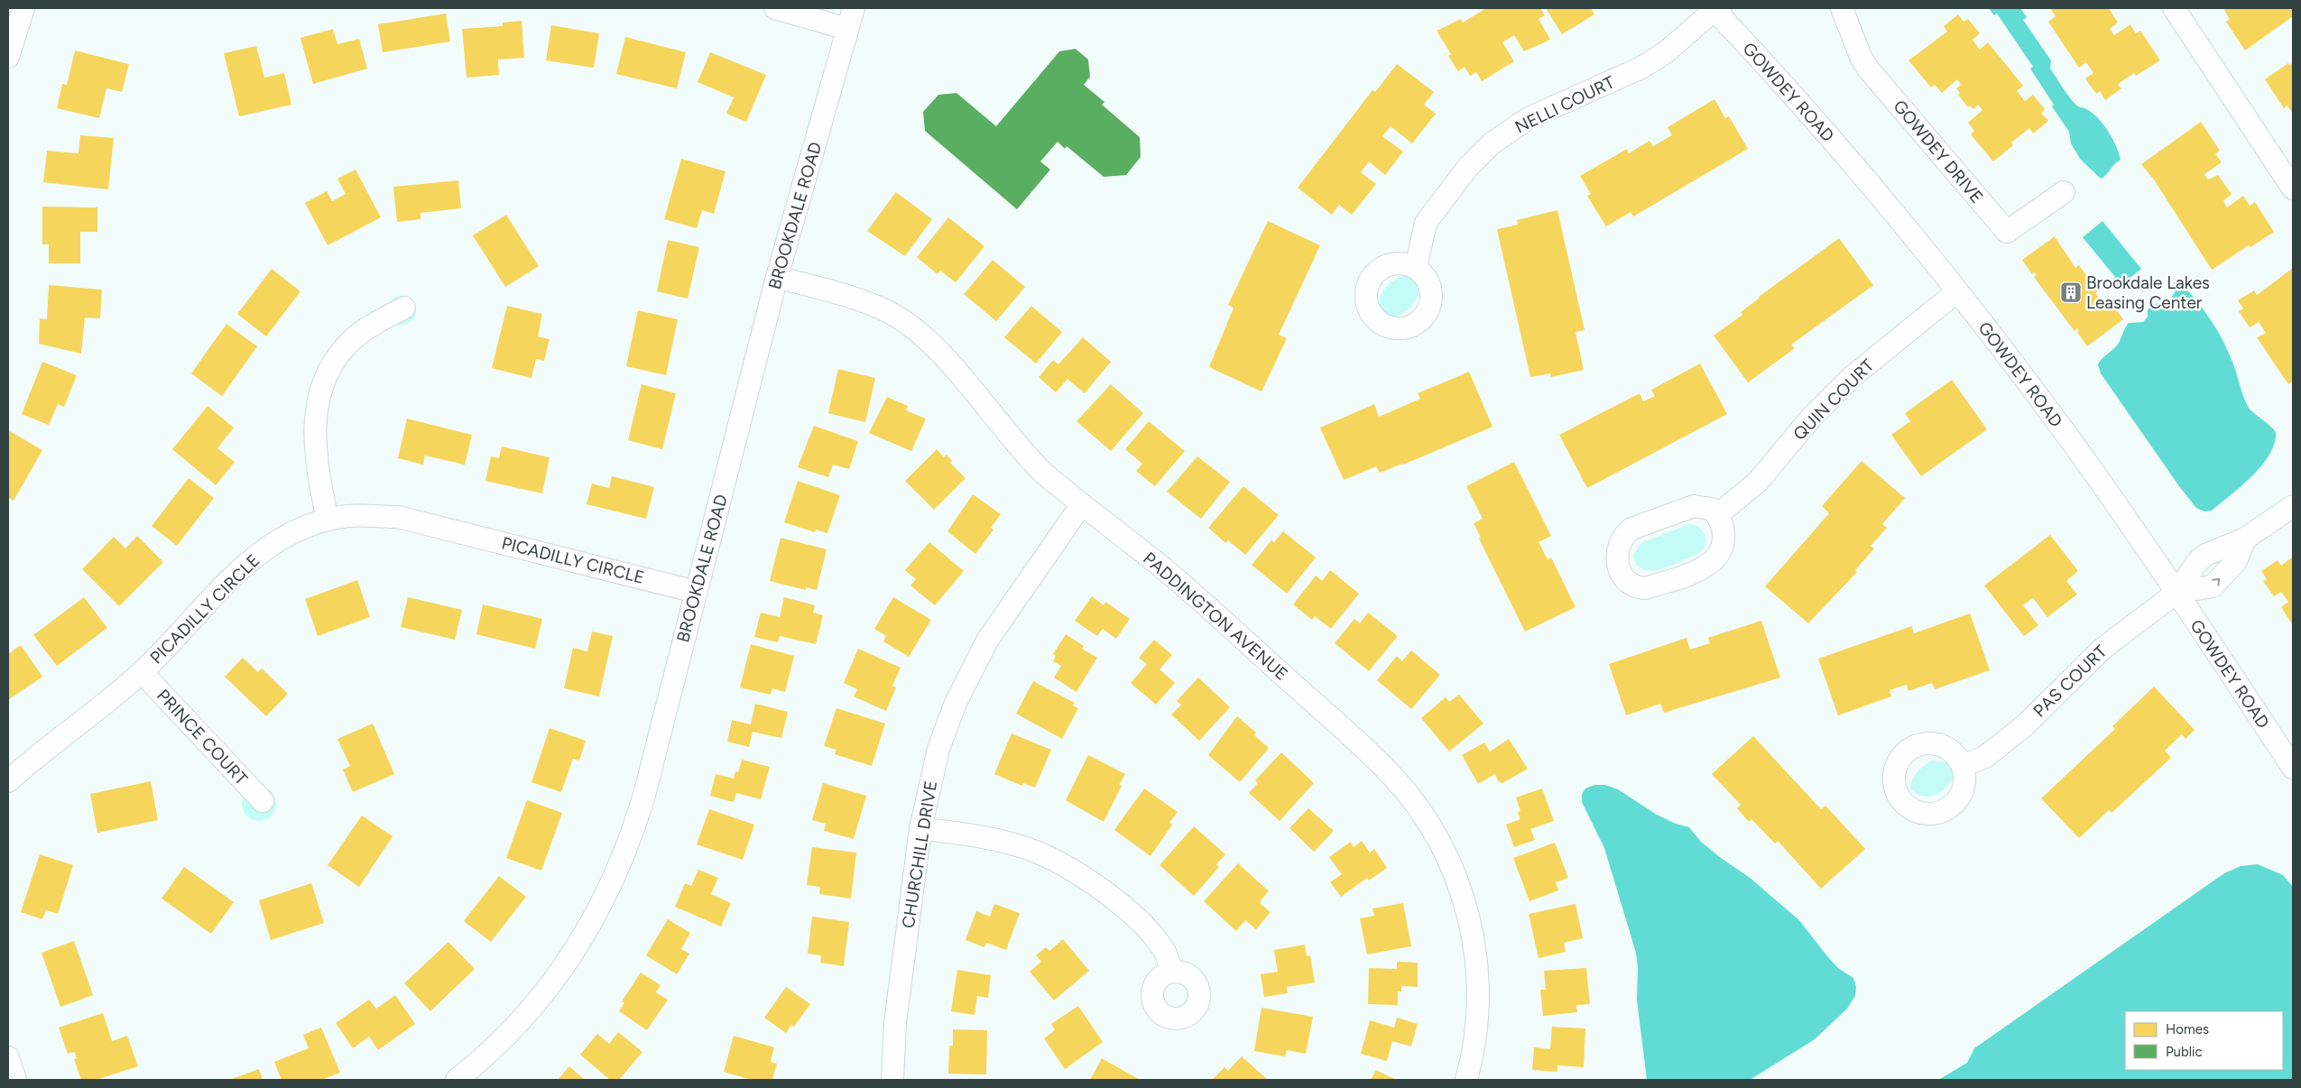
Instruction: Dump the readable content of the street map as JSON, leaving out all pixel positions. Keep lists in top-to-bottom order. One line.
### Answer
{"streets":{"street":["GOWDEY ROAD","NELLI COURT","GOWDEY DRIVE","BROOKDALE ROAD","QUIN COURT","PICADILLY CIRCLE","PADDINGTON AVENUE","PAS COURT","PRINCE COURT","CHURCHILL DRIVE"]},"crossings":[["GOWDEY ROAD","NELLI COURT"],["GOWDEY ROAD","QUIN COURT"],["GOWDEY ROAD","PAS COURT"],["BROOKDALE ROAD","PICADILLY CIRCLE"],["BROOKDALE ROAD","PADDINGTON AVENUE"],["PICADILLY CIRCLE","PRINCE COURT"],["PADDINGTON AVENUE","CHURCHILL DRIVE"]],"places":{"building":["Brookdale Lakes Leasing Center"]},"legend":["Homes","Public"]}
